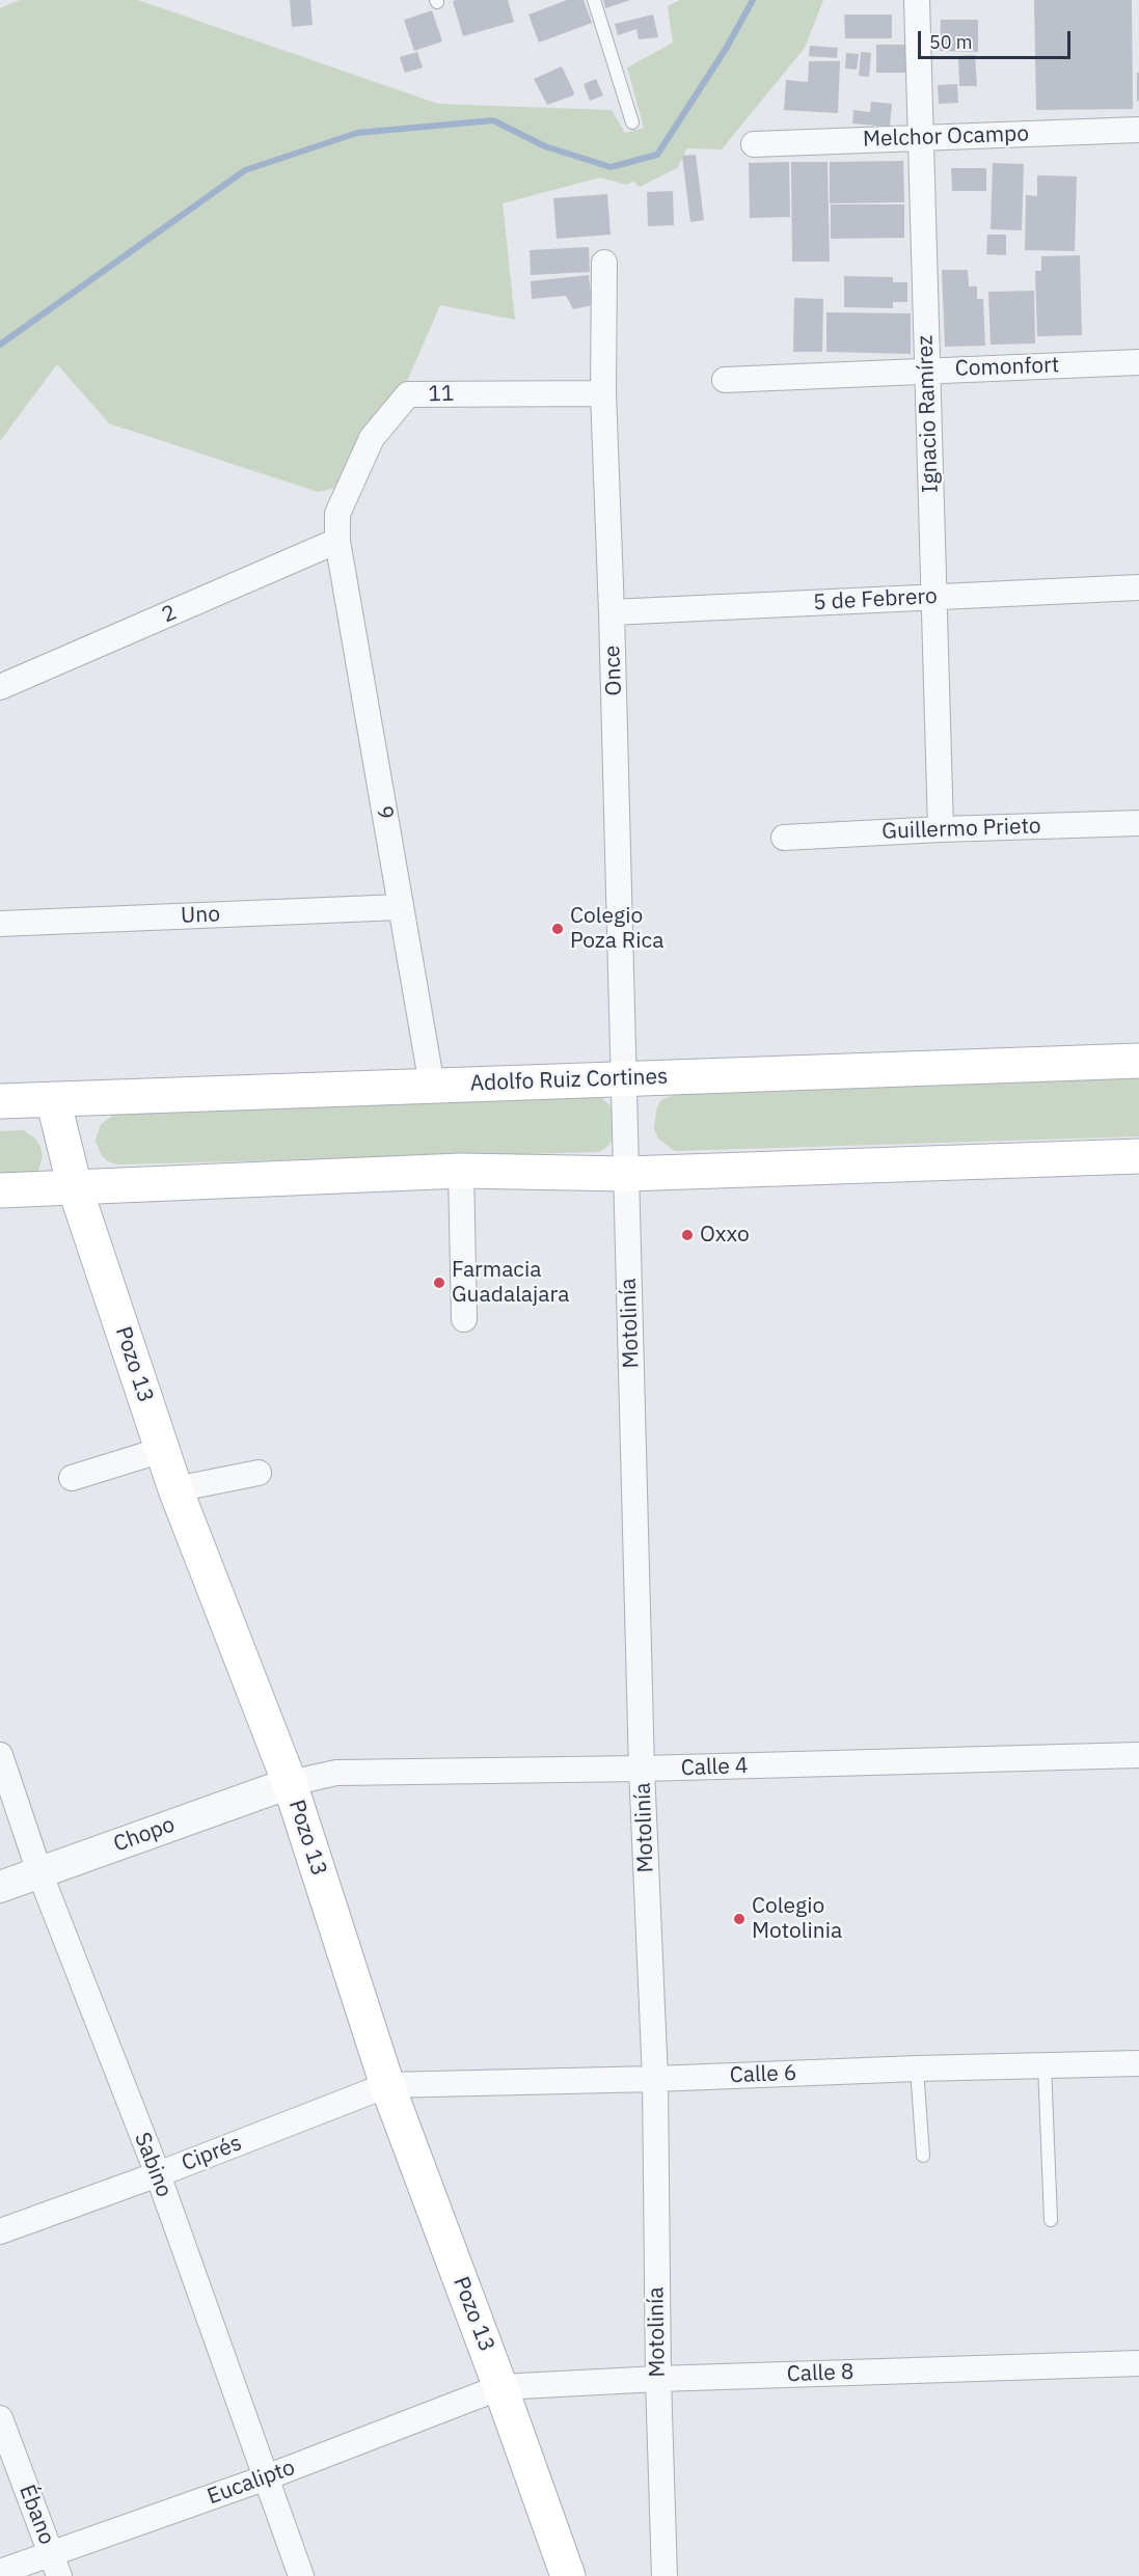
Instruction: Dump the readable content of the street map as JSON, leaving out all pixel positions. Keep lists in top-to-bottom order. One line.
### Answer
{"streets":{"main road":["Adolfo Ruiz Cortines","Pozo 13"],"street":["Melchor Ocampo","Comonfort","11","Ignacio Ramírez","5 de Febrero","2","Once","9","Guillermo Prieto","Uno","Motolinía","Calle 4","Chopo","Calle 6","Ciprés","Sabino","Calle 8","Eucalipto","Ébano"]},"crossings":[["Melchor Ocampo","Ignacio Ramírez"],["Comonfort","Ignacio Ramírez"],["11","2"],["11","Once"],["11","9"],["Ignacio Ramírez","5 de Febrero"],["Ignacio Ramírez","Guillermo Prieto"],["5 de Febrero","Once"],["2","9"],["Once","Adolfo Ruiz Cortines"],["Once","Motolinía"],["9","Uno"],["9","Adolfo Ruiz Cortines"],["Adolfo Ruiz Cortines","Motolinía"],["Adolfo Ruiz Cortines","Pozo 13"],["Motolinía","Calle 4"],["Motolinía","Calle 6"],["Motolinía","Calle 8"],["Pozo 13","Calle 4"],["Pozo 13","Chopo"],["Pozo 13","Calle 6"],["Pozo 13","Ciprés"],["Pozo 13","Calle 8"],["Pozo 13","Eucalipto"],["Calle 4","Chopo"],["Chopo","Sabino"],["Calle 6","Ciprés"],["Ciprés","Sabino"],["Sabino","Eucalipto"],["Calle 8","Eucalipto"],["Eucalipto","Ébano"]],"places":["Colegio Poza Rica","Oxxo","Farmacia Guadalajara","Colegio Motolinia"],"scale_bar":"50 m"}
